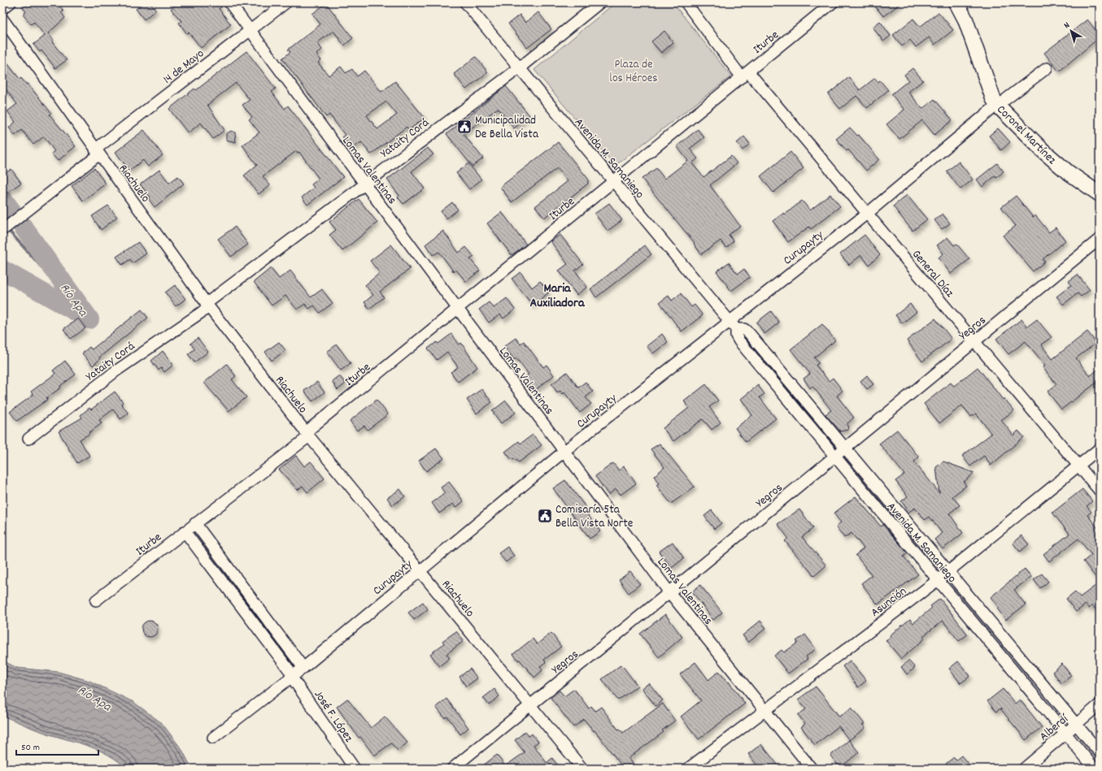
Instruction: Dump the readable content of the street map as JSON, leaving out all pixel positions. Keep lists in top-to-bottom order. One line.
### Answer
{"streets":{"street":["Iturbe","14 de Mayo","Coronel Martínez","Yataity Corá","Avenida M. Samaniego","Lomas Valentinas","Riachuelo","Curupayty","General Díaz","Yegros","Asunción","José F. López","Alberdí"]},"crossings":[["Iturbe","Avenida M. Samaniego"],["Iturbe","Lomas Valentinas"],["Iturbe","Riachuelo"],["Iturbe","General Díaz"],["Iturbe","José F. López"],["14 de Mayo","Lomas Valentinas"],["14 de Mayo","Riachuelo"],["Coronel Martínez","Curupayty"],["Yataity Corá","Avenida M. Samaniego"],["Yataity Corá","Lomas Valentinas"],["Yataity Corá","Riachuelo"],["Avenida M. Samaniego","Curupayty"],["Avenida M. Samaniego","Yegros"],["Avenida M. Samaniego","Asunción"],["Avenida M. Samaniego","Alberdí"],["Lomas Valentinas","Curupayty"],["Lomas Valentinas","Yegros"],["Lomas Valentinas","Asunción"],["Riachuelo","Curupayty"],["Riachuelo","Yegros"],["Curupayty","General Díaz"],["Curupayty","José F. López"],["General Díaz","Yegros"],["General Díaz","Asunción"]],"districts":["Maria Auxiliadora"],"water":["Río Apa"],"parks":["Plaza de los Héroes"],"places":{"public building":["Municipalidad De Bella Vista","Comisaría 5ta Bella Vista Norte"]},"scale_bar":"50 m","north":"top left"}
